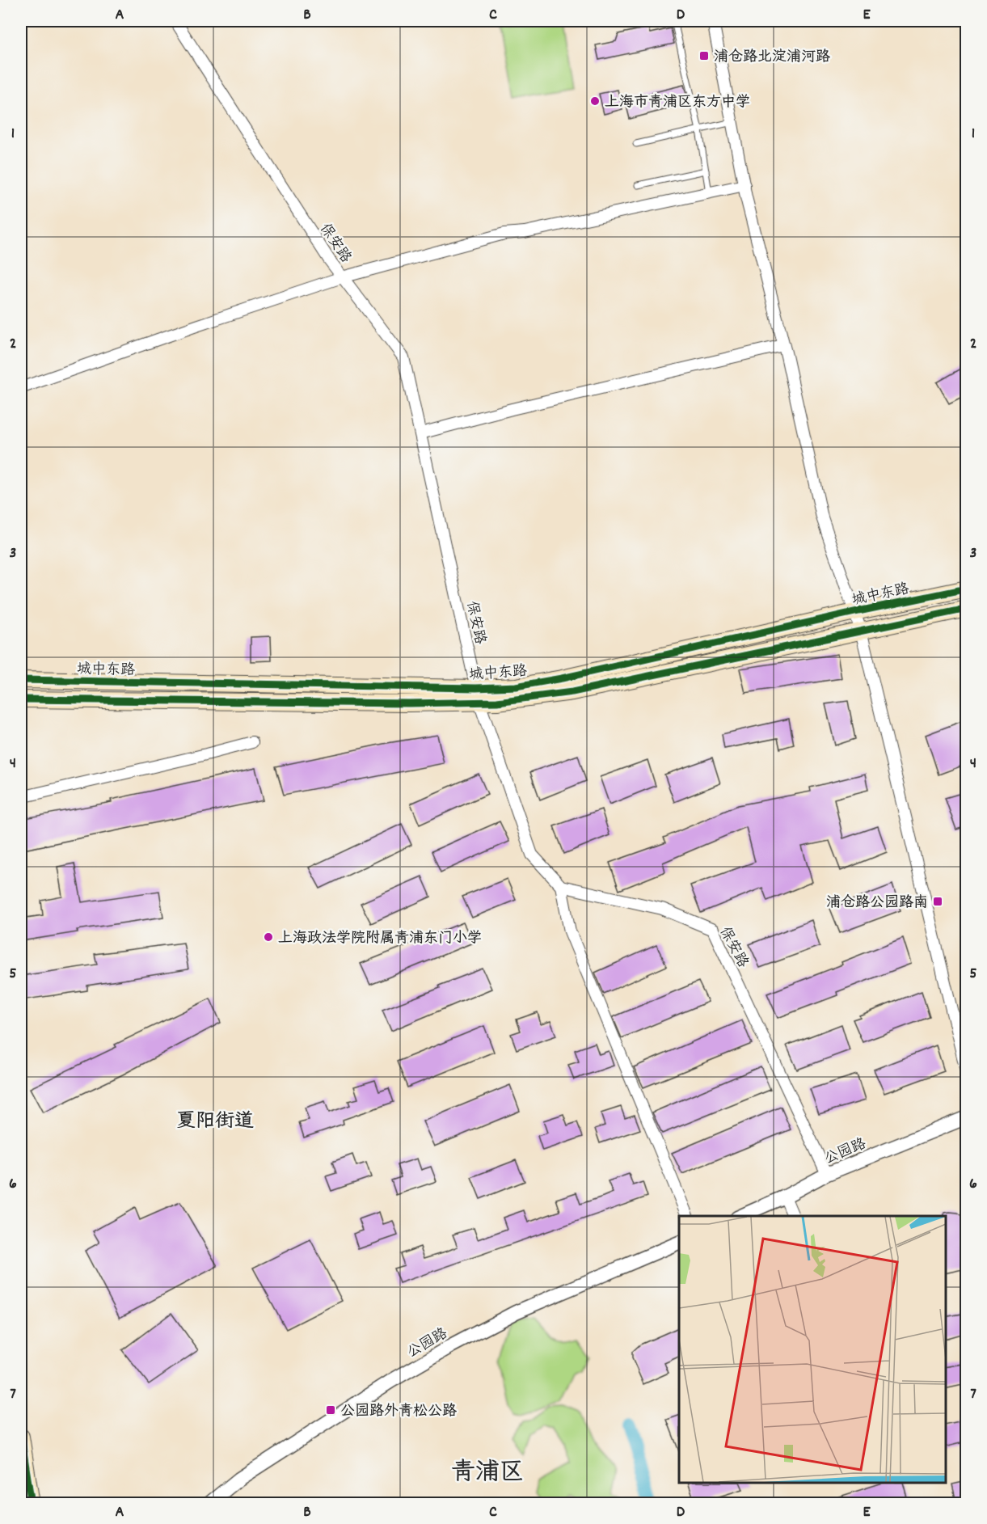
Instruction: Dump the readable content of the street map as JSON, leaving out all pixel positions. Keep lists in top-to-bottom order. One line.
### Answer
{"streets":{"main road":["城中东路"],"street":["保安路","公园路"]},"crossings":[["保安路","城中东路"],["保安路","公园路"]],"districts":["夏阳街道","青浦区"],"places":{"transit":["浦仓路北淀浦河路","浦仓路公园路南","公园路外青松公路"],"other":["上海市青浦区东方中学","上海政法学院附属青浦东门小学"]},"grid":{"columns":["A","B","C","D","E"],"rows":["1","2","3","4","5","6","7"]}}
